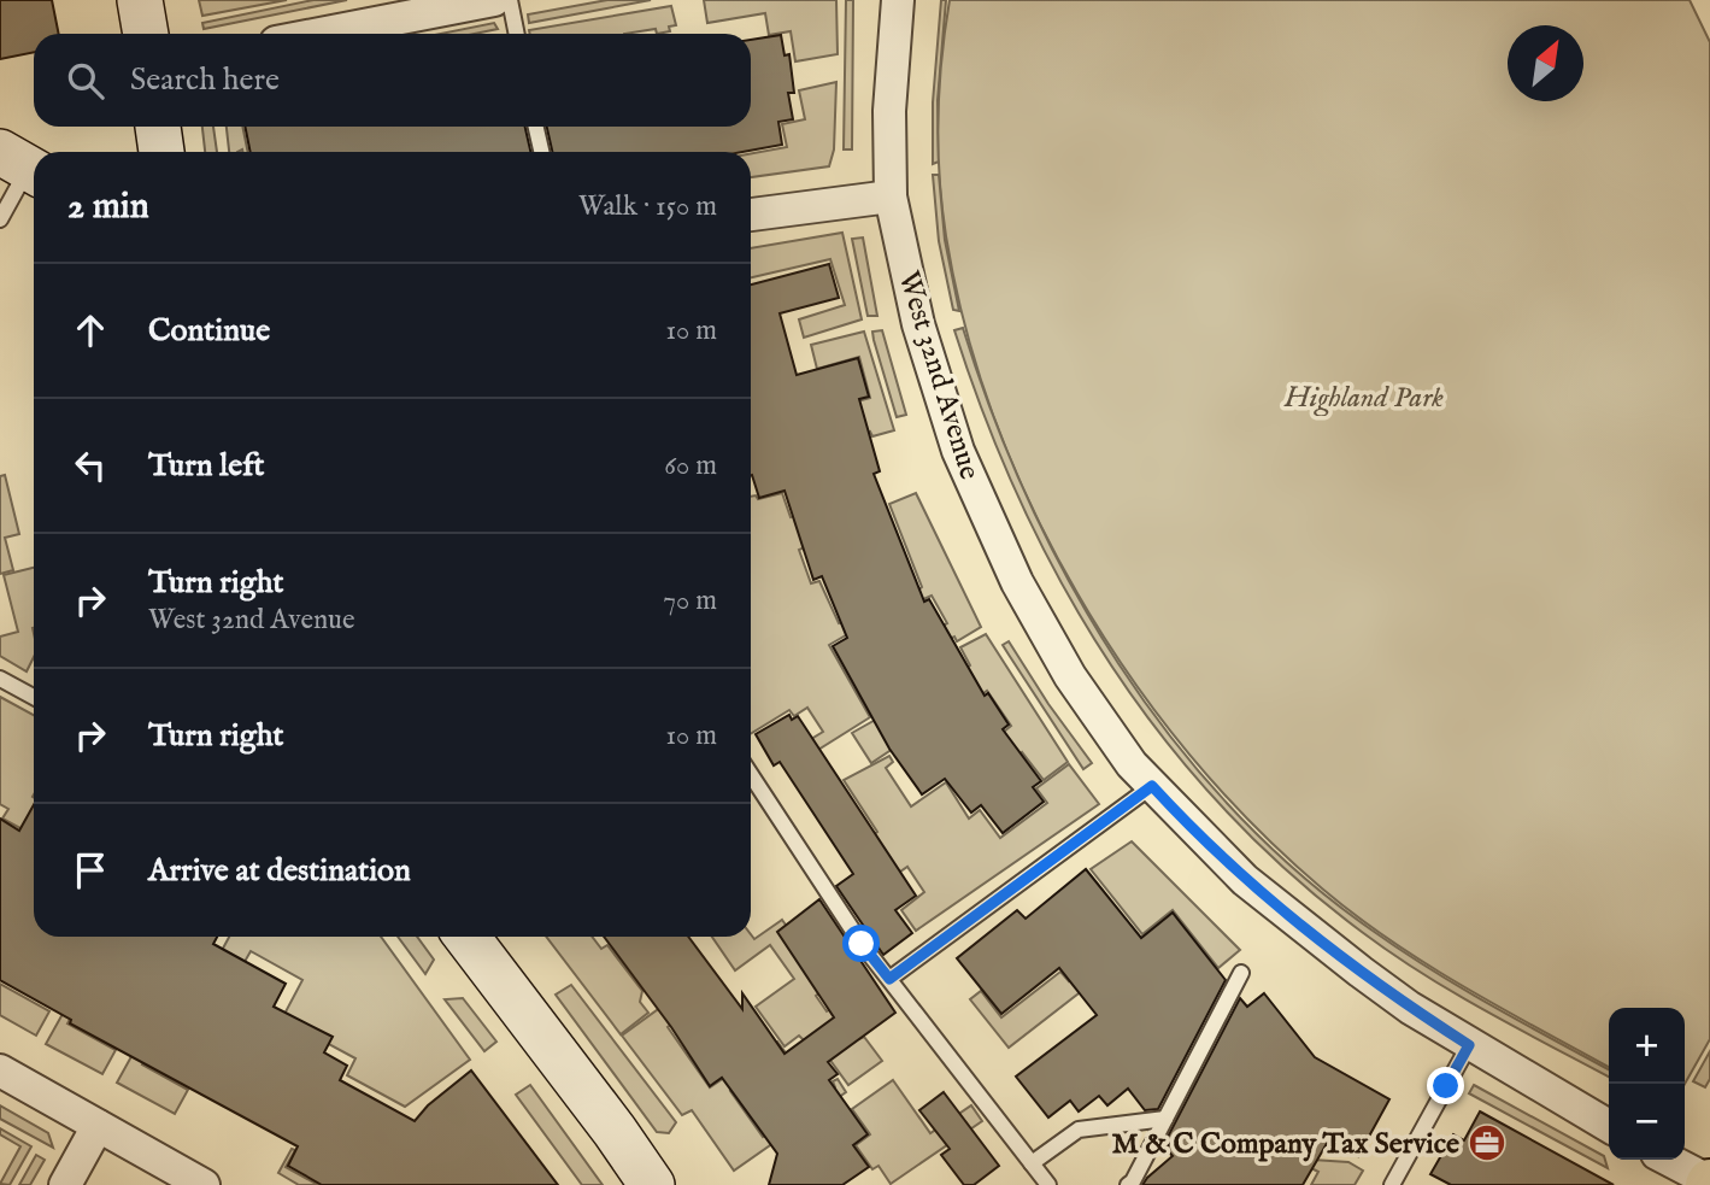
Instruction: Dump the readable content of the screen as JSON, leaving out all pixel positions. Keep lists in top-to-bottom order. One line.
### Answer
{"streets":{"street":["West 32nd Avenue"]},"parks":["Highland Park"],"places":{"office":["M & C Company Tax Service"]},"north":"top right","page":{"search":"Search here","heading":["2 min","Walk · 150 m"],"list":[["Continue","10 m"],["Turn left","60 m"],["Turn right","West 32nd Avenue","70 m"],["Turn right","10 m"],"Arrive at destination"],"map_buttons":["+","−"]}}
